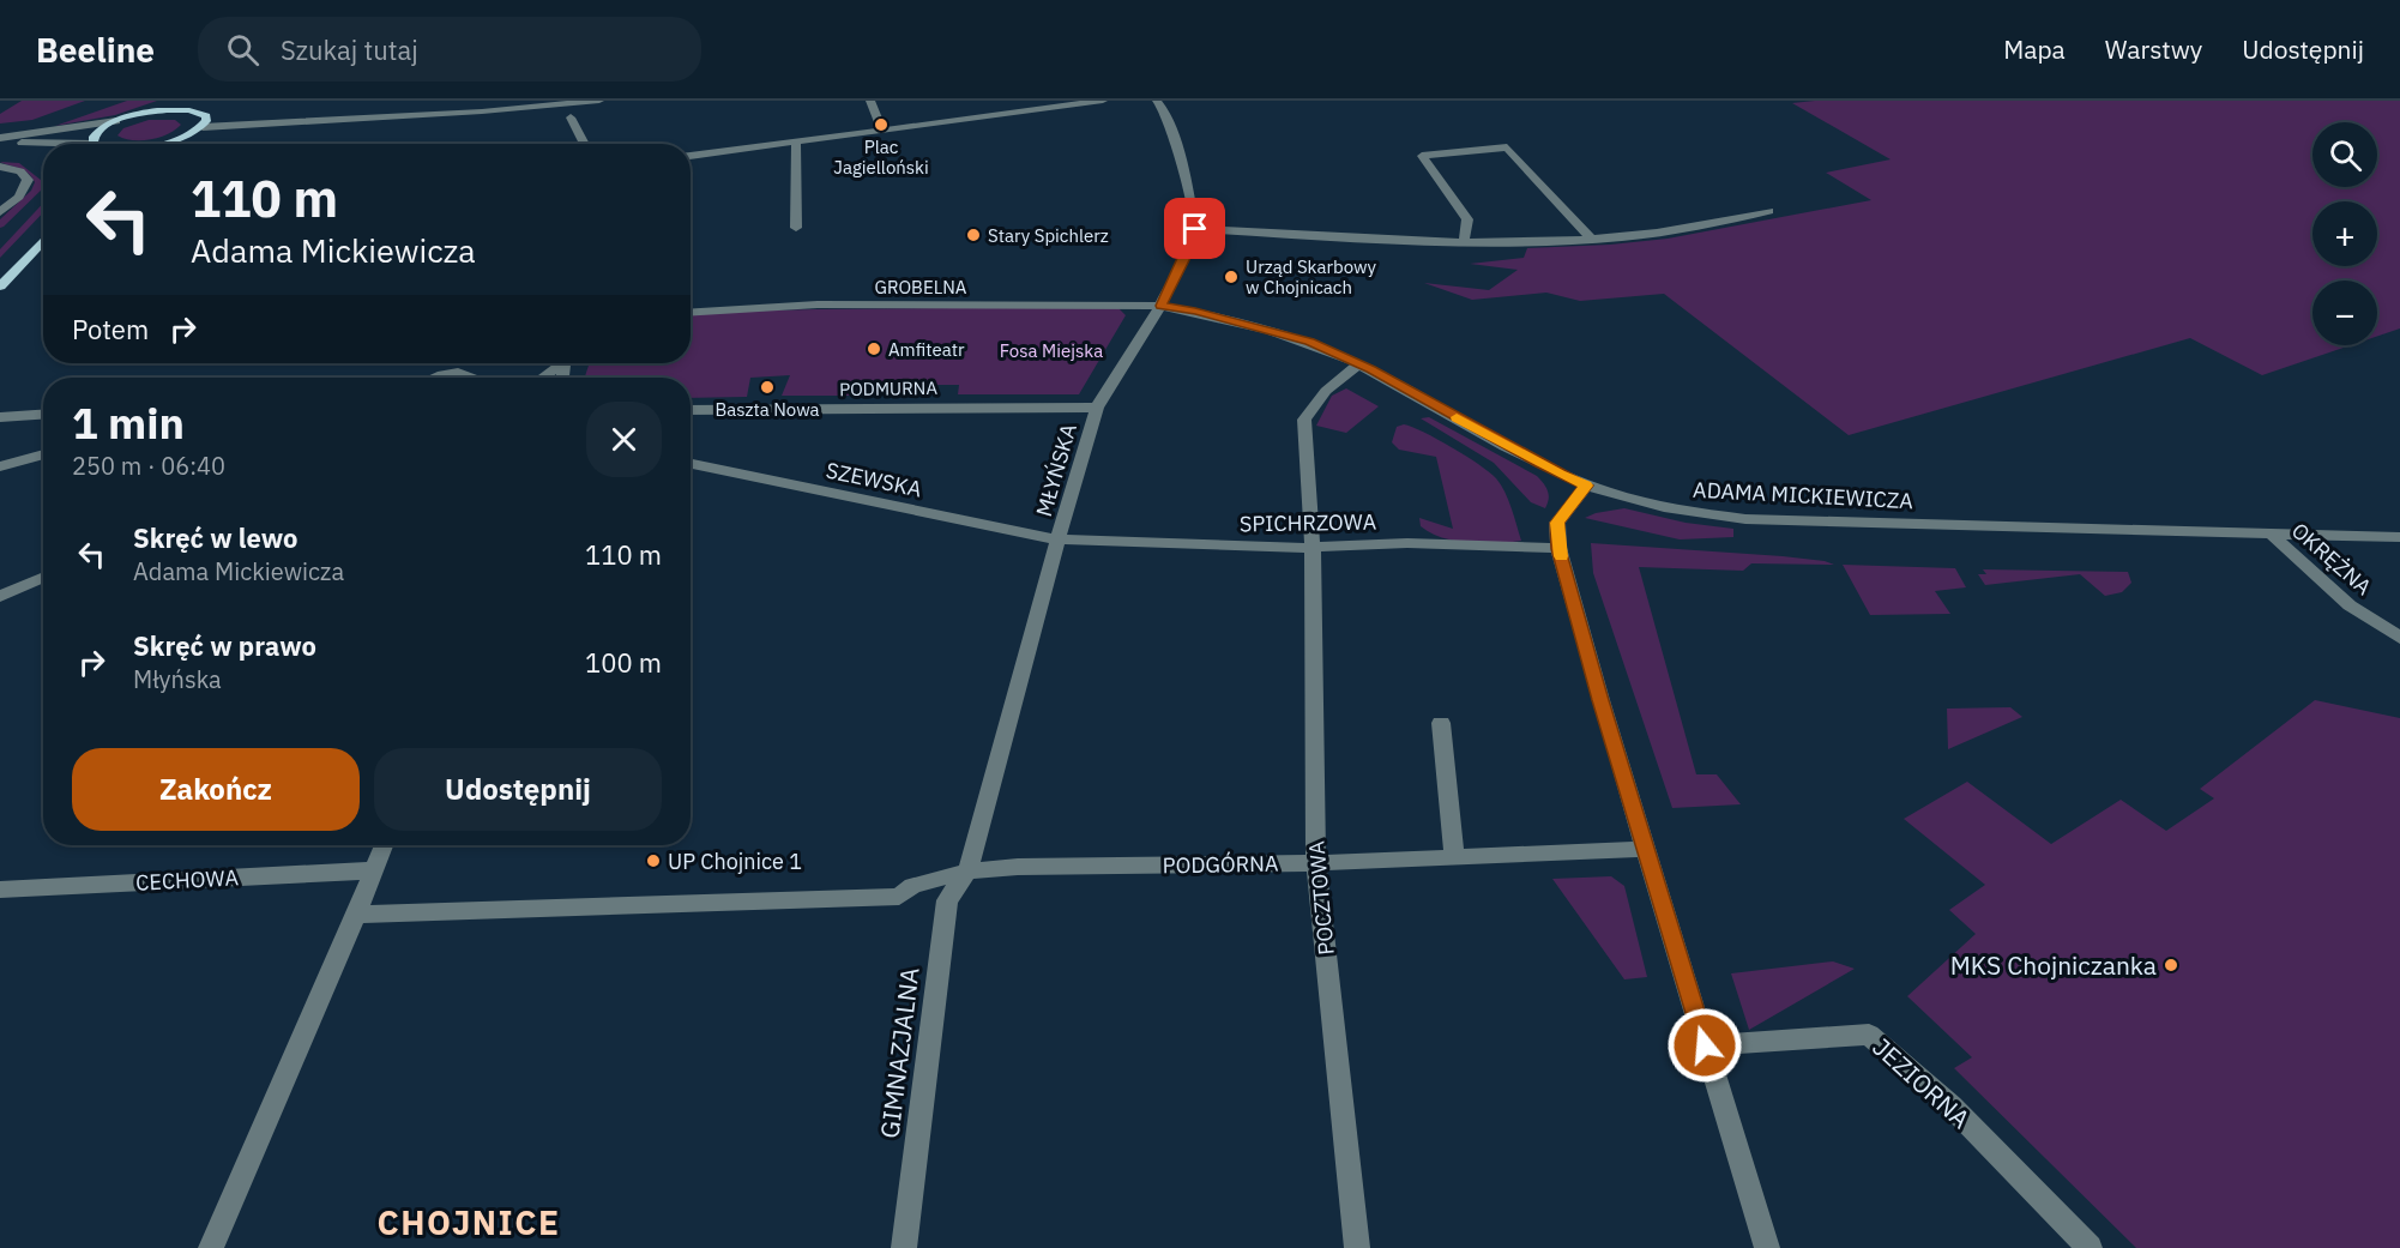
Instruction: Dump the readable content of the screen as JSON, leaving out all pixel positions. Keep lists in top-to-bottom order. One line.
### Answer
{"streets":{"street":["GROBELNA","PODMURNA","MŁYŃSKA","SZEWSKA","ADAMA MICKIEWICZA","SPICHRZOWA","OKRĘŻNA","PODGÓRNA","CECHOWA","POCZTOWA","GIMNAZJALNA","JEZIORNA"]},"crossings":[["GROBELNA","MŁYŃSKA"],["GROBELNA","ADAMA MICKIEWICZA"],["PODMURNA","MŁYŃSKA"],["MŁYŃSKA","SZEWSKA"],["MŁYŃSKA","ADAMA MICKIEWICZA"],["MŁYŃSKA","SPICHRZOWA"],["MŁYŃSKA","PODGÓRNA"],["MŁYŃSKA","GIMNAZJALNA"],["SZEWSKA","SPICHRZOWA"],["ADAMA MICKIEWICZA","OKRĘŻNA"],["ADAMA MICKIEWICZA","POCZTOWA"],["SPICHRZOWA","POCZTOWA"],["PODGÓRNA","POCZTOWA"],["PODGÓRNA","GIMNAZJALNA"]],"districts":["CHOJNICE"],"parks":["Fosa Miejska"],"places":["Plac Jagielloński","Stary Spichlerz","Urząd Skarbowy w Chojnicach","Amfiteatr","Baszta Nowa","UP Chojnice 1","MKS Chojniczanka"],"page":{"header":"Beeline","search":"Szukaj tutaj","nav":["Mapa","Warstwy","Udostępnij"],"map_buttons":["+","−"],"turn":["110 m","Adama Mickiewicza"],"then":"Potem","heading":["1 min","250 m · 06:40"],"list":[{"name":"Skręć w lewo","note":"Adama Mickiewicza","value":"110 m"},{"name":"Skręć w prawo","note":"Młyńska","value":"100 m"}],"buttons":["Zakończ","Udostępnij"]}}
